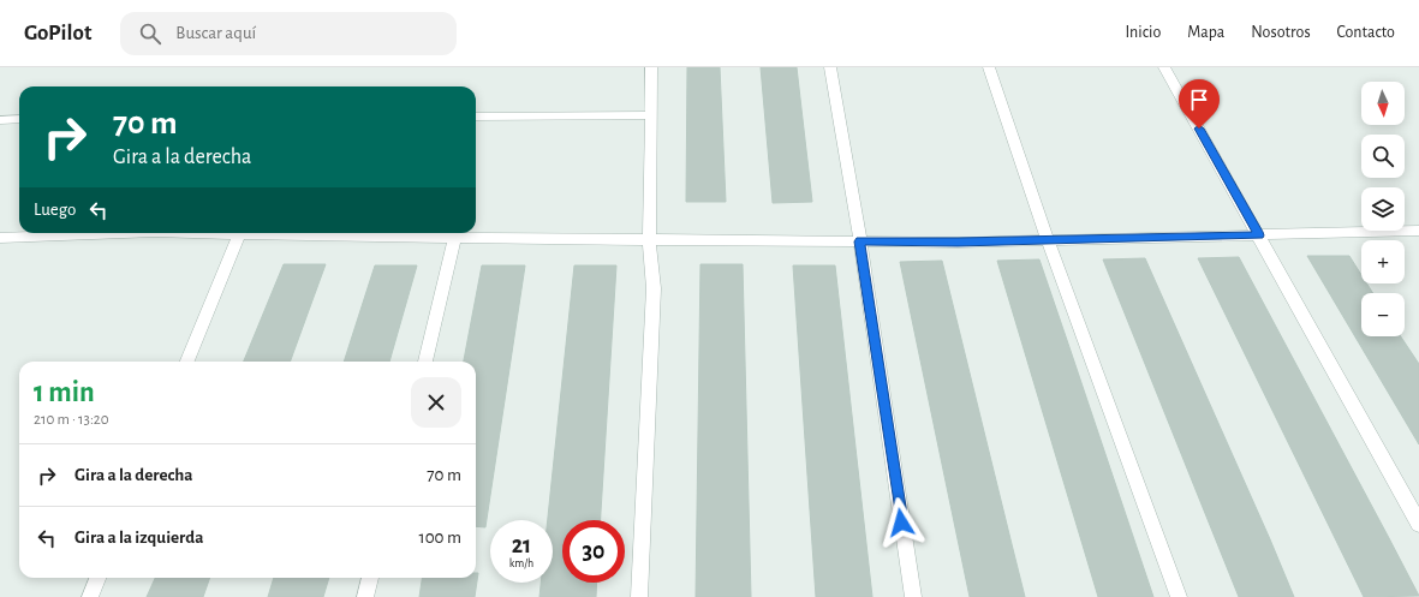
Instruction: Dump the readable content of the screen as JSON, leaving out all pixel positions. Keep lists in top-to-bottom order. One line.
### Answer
{"north":"bottom","page":{"header":"GoPilot","search":"Buscar aquí","nav":["Inicio","Mapa","Nosotros","Contacto"],"map_buttons":["+","−"],"turn":["70 m","Gira a la derecha"],"then":"Luego","heading":["1 min","210 m · 13:20"],"list":[{"name":"Gira a la derecha","value":"70 m"},{"name":"Gira a la izquierda","value":"100 m"}],"speed":"21 km/h","limit":"30"}}
